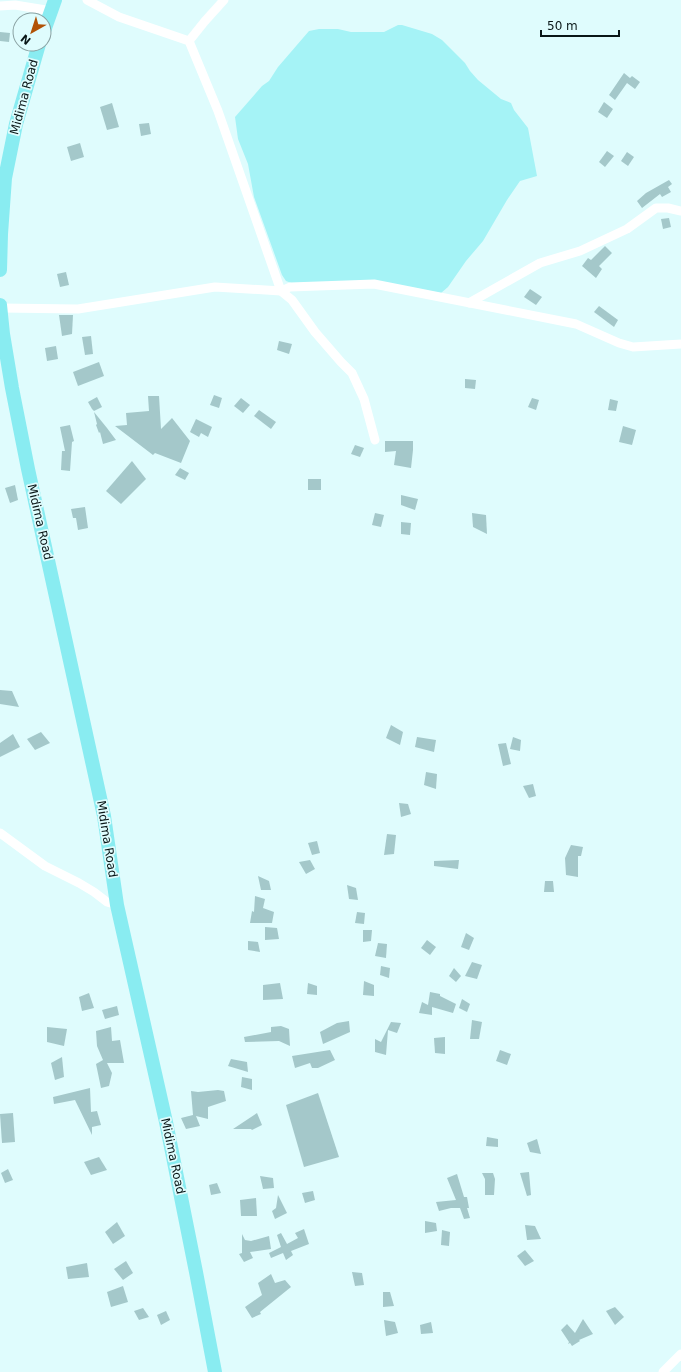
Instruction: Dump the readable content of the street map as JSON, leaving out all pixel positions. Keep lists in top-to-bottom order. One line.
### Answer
{"streets":{"main road":["Midima Road"]},"scale_bar":"50 m","north":"bottom left"}
